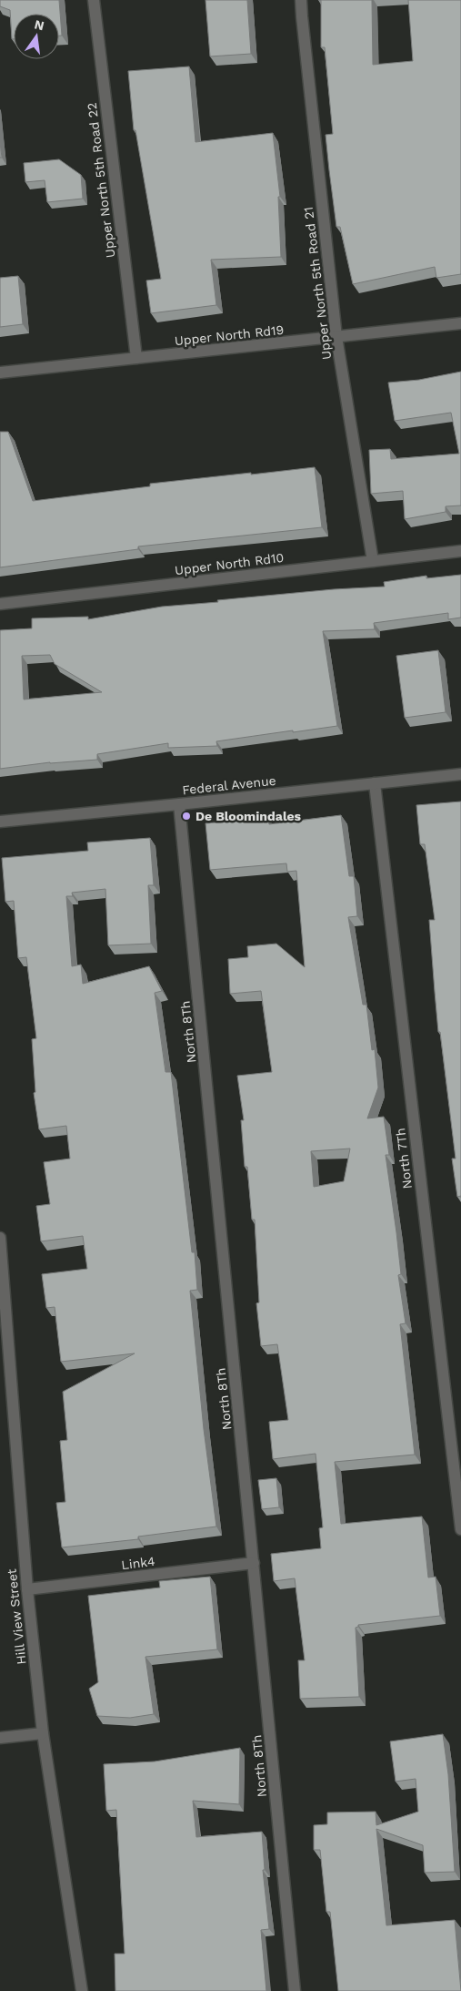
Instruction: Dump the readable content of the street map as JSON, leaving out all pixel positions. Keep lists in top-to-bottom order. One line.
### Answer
{"streets":{"street":["Upper North 5th Road 22","Upper North 5th Road 21","Upper North Rd19","Upper North Rd10","Federal Avenue","North 8Th","North 7Th","Link4","Hill View Street"]},"crossings":[["Upper North 5th Road 22","Upper North Rd19"],["Upper North 5th Road 21","Upper North Rd19"],["Upper North 5th Road 21","Upper North Rd10"],["Federal Avenue","North 8Th"],["Federal Avenue","North 7Th"],["North 8Th","Link4"],["Link4","Hill View Street"]],"places":["De Bloomindales"],"north":"top"}
